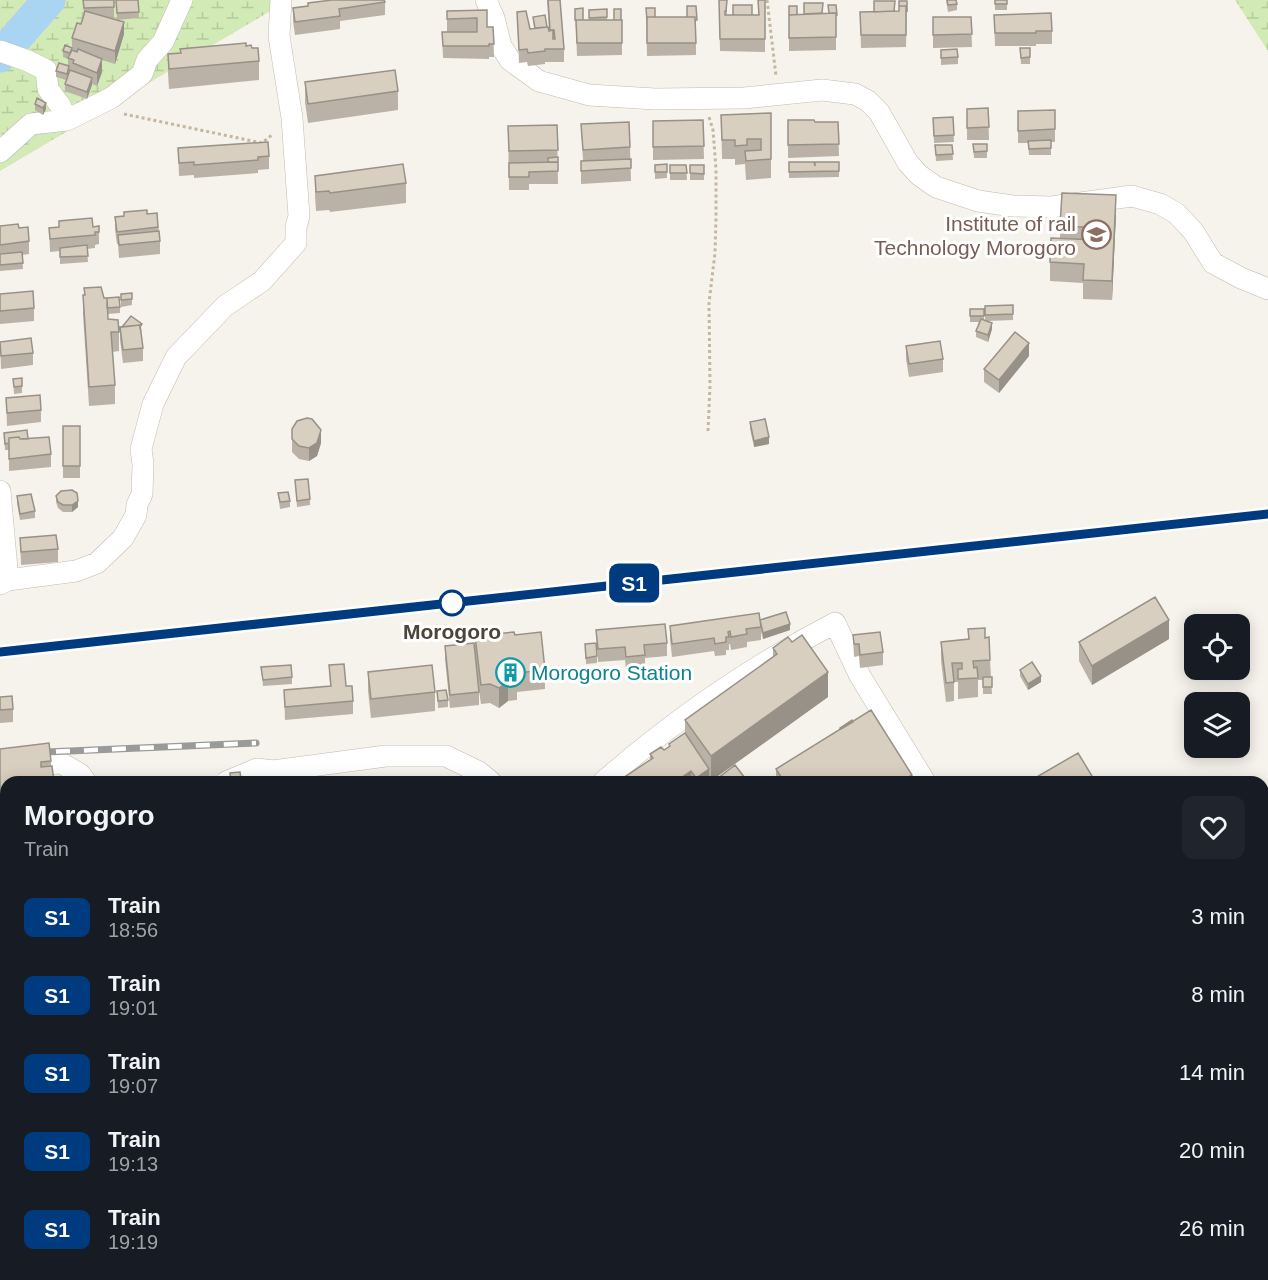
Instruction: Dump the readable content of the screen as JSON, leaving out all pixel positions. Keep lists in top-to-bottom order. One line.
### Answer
{"places":{"school or university":["Institute of rail Technology Morogoro"],"other":["Morogoro"],"building":["Morogoro Station"]},"page":{"on_map":"S1","heading":["Morogoro","Train"],"list":[{"mark":"S1","name":"Train","note":"18:56","value":"3 min"},{"mark":"S1","name":"Train","note":"19:01","value":"8 min"},{"mark":"S1","name":"Train","note":"19:07","value":"14 min"},{"mark":"S1","name":"Train","note":"19:13","value":"20 min"},{"mark":"S1","name":"Train","note":"19:19","value":"26 min"}]}}
